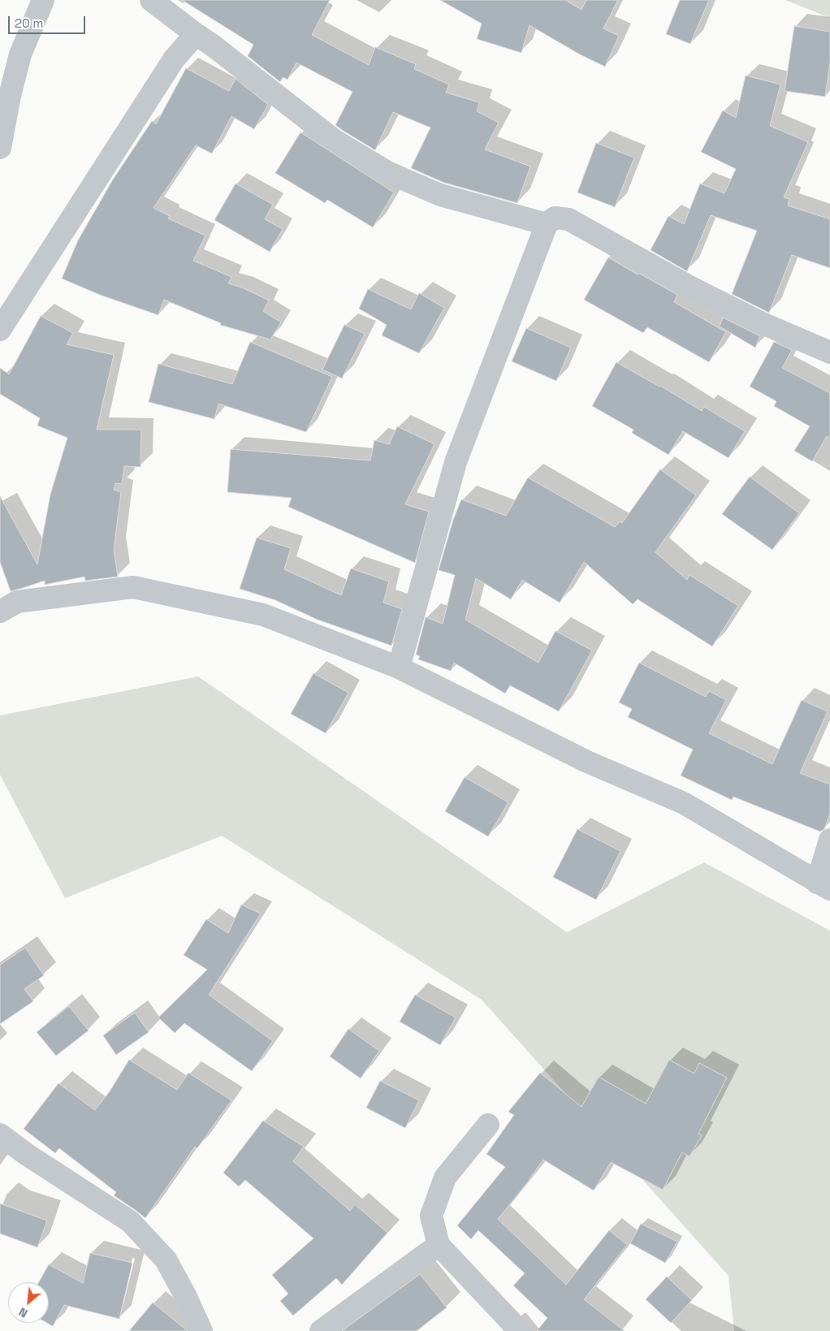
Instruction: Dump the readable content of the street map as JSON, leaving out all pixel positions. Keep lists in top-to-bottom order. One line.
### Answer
{"scale_bar":"20 m","north":"bottom left"}
